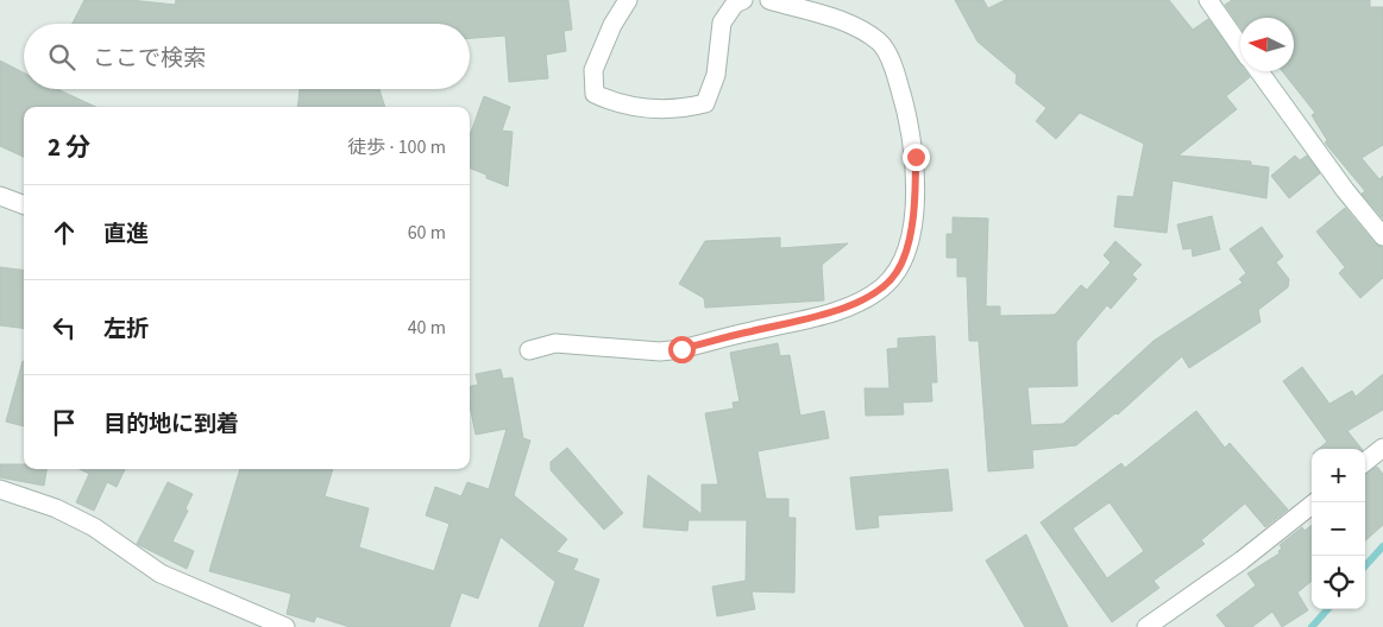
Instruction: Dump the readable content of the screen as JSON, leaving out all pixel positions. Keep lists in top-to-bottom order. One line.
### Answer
{"north":"left","page":{"search":"ここで検索","heading":["2 分","徒歩 · 100 m"],"list":[["直進","60 m"],["左折","40 m"],"目的地に到着"],"map_buttons":["+","−"]}}
